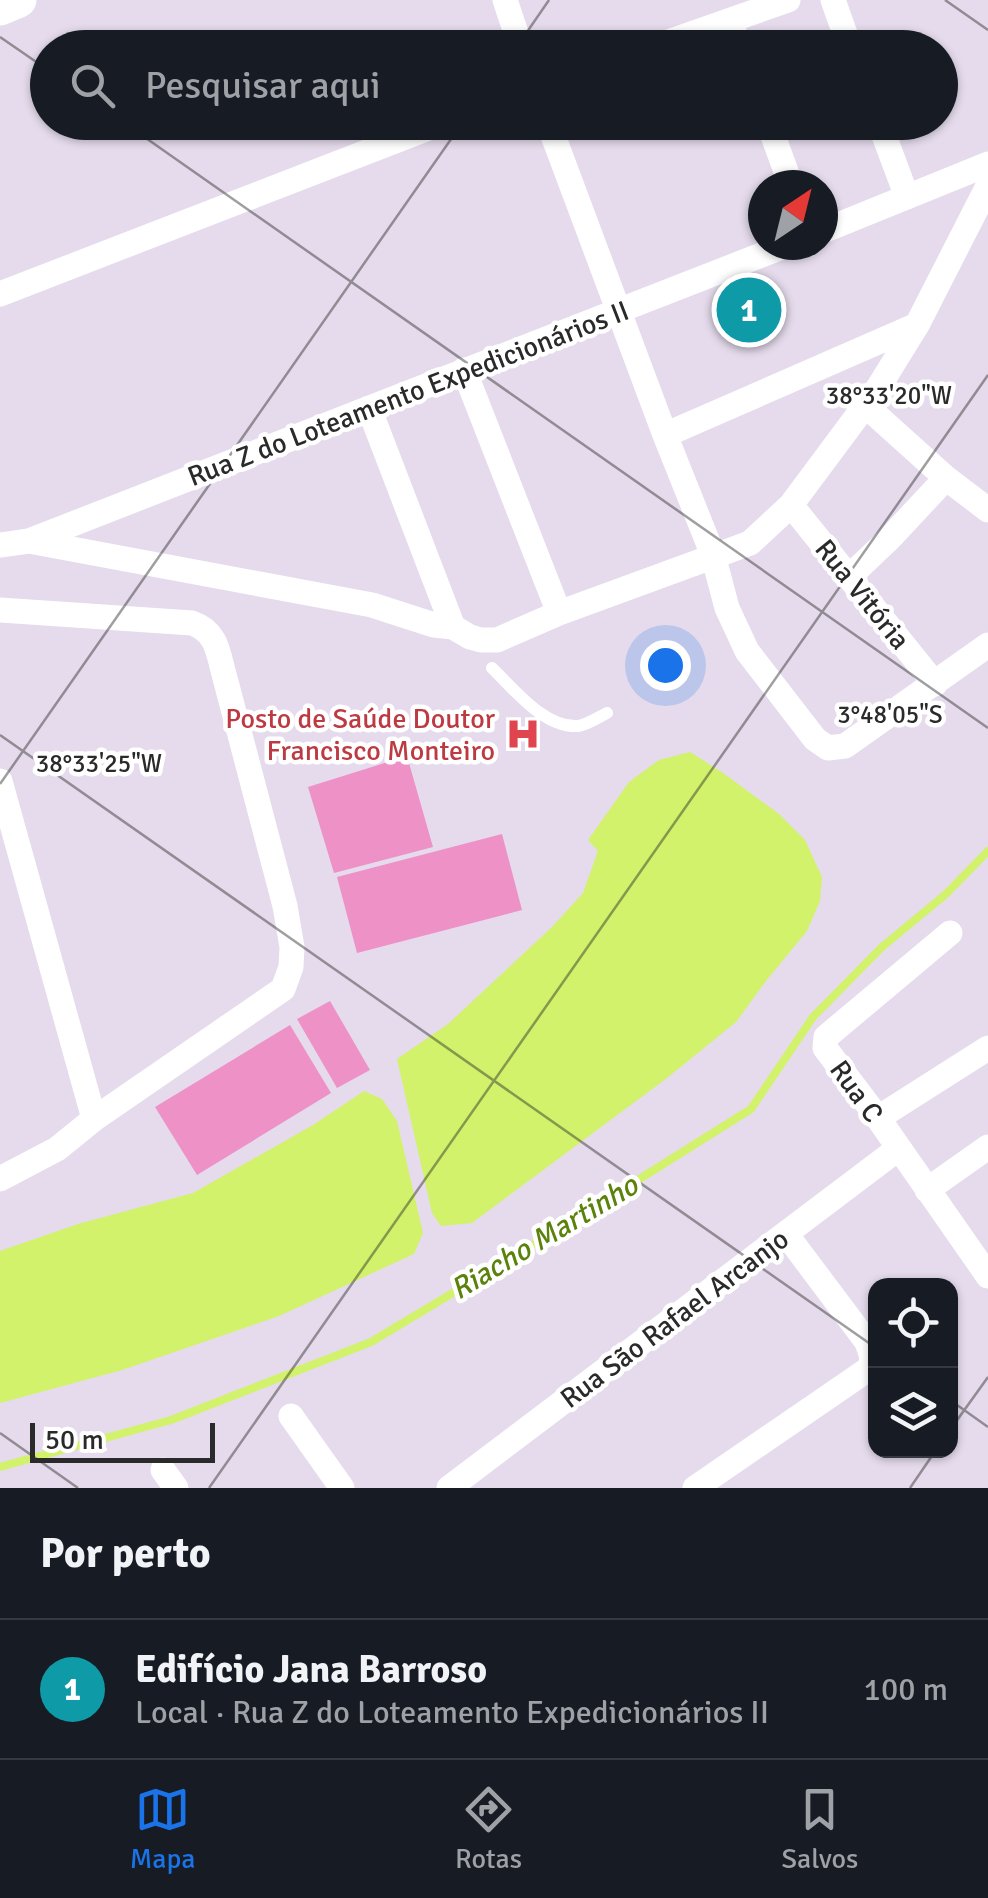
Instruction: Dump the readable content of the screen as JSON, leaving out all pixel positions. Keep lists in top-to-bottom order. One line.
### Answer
{"streets":{"street":["Rua Z do Loteamento Expedicionários II","Rua Vitória","Rua C","Rua São Rafael Arcanjo"]},"crossings":[["Rua C","Rua São Rafael Arcanjo"]],"water":["Riacho Martinho"],"places":{"hospital":["Posto de Saúde Doutor Francisco Monteiro"]},"scale_bar":"50 m","north":"top right","page":{"search":"Pesquisar aqui","pins":"1","scale":"50 m","heading":"Por perto","list":[{"mark":"1","name":"Edifício Jana Barroso","note":"Local · Rua Z do Loteamento Expedicionários II","value":"100 m"}],"nav":["Mapa","Rotas","Salvos"]},"coordinates":["38°33'20\"W","3°48'05\"S","38°33'25\"W"]}
